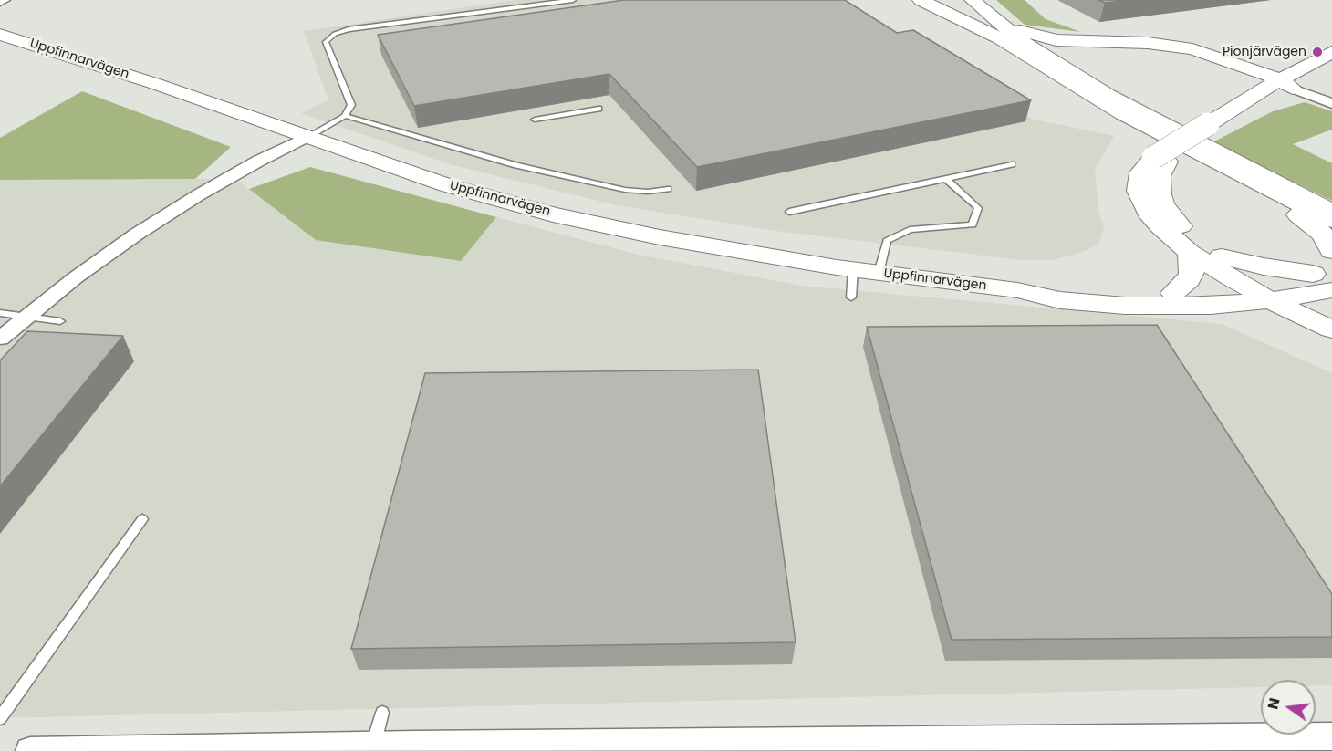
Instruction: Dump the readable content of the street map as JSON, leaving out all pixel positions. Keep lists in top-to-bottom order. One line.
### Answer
{"streets":{"main road":["Uppfinnarvägen"]},"places":["Pionjärvägen"],"north":"left"}
